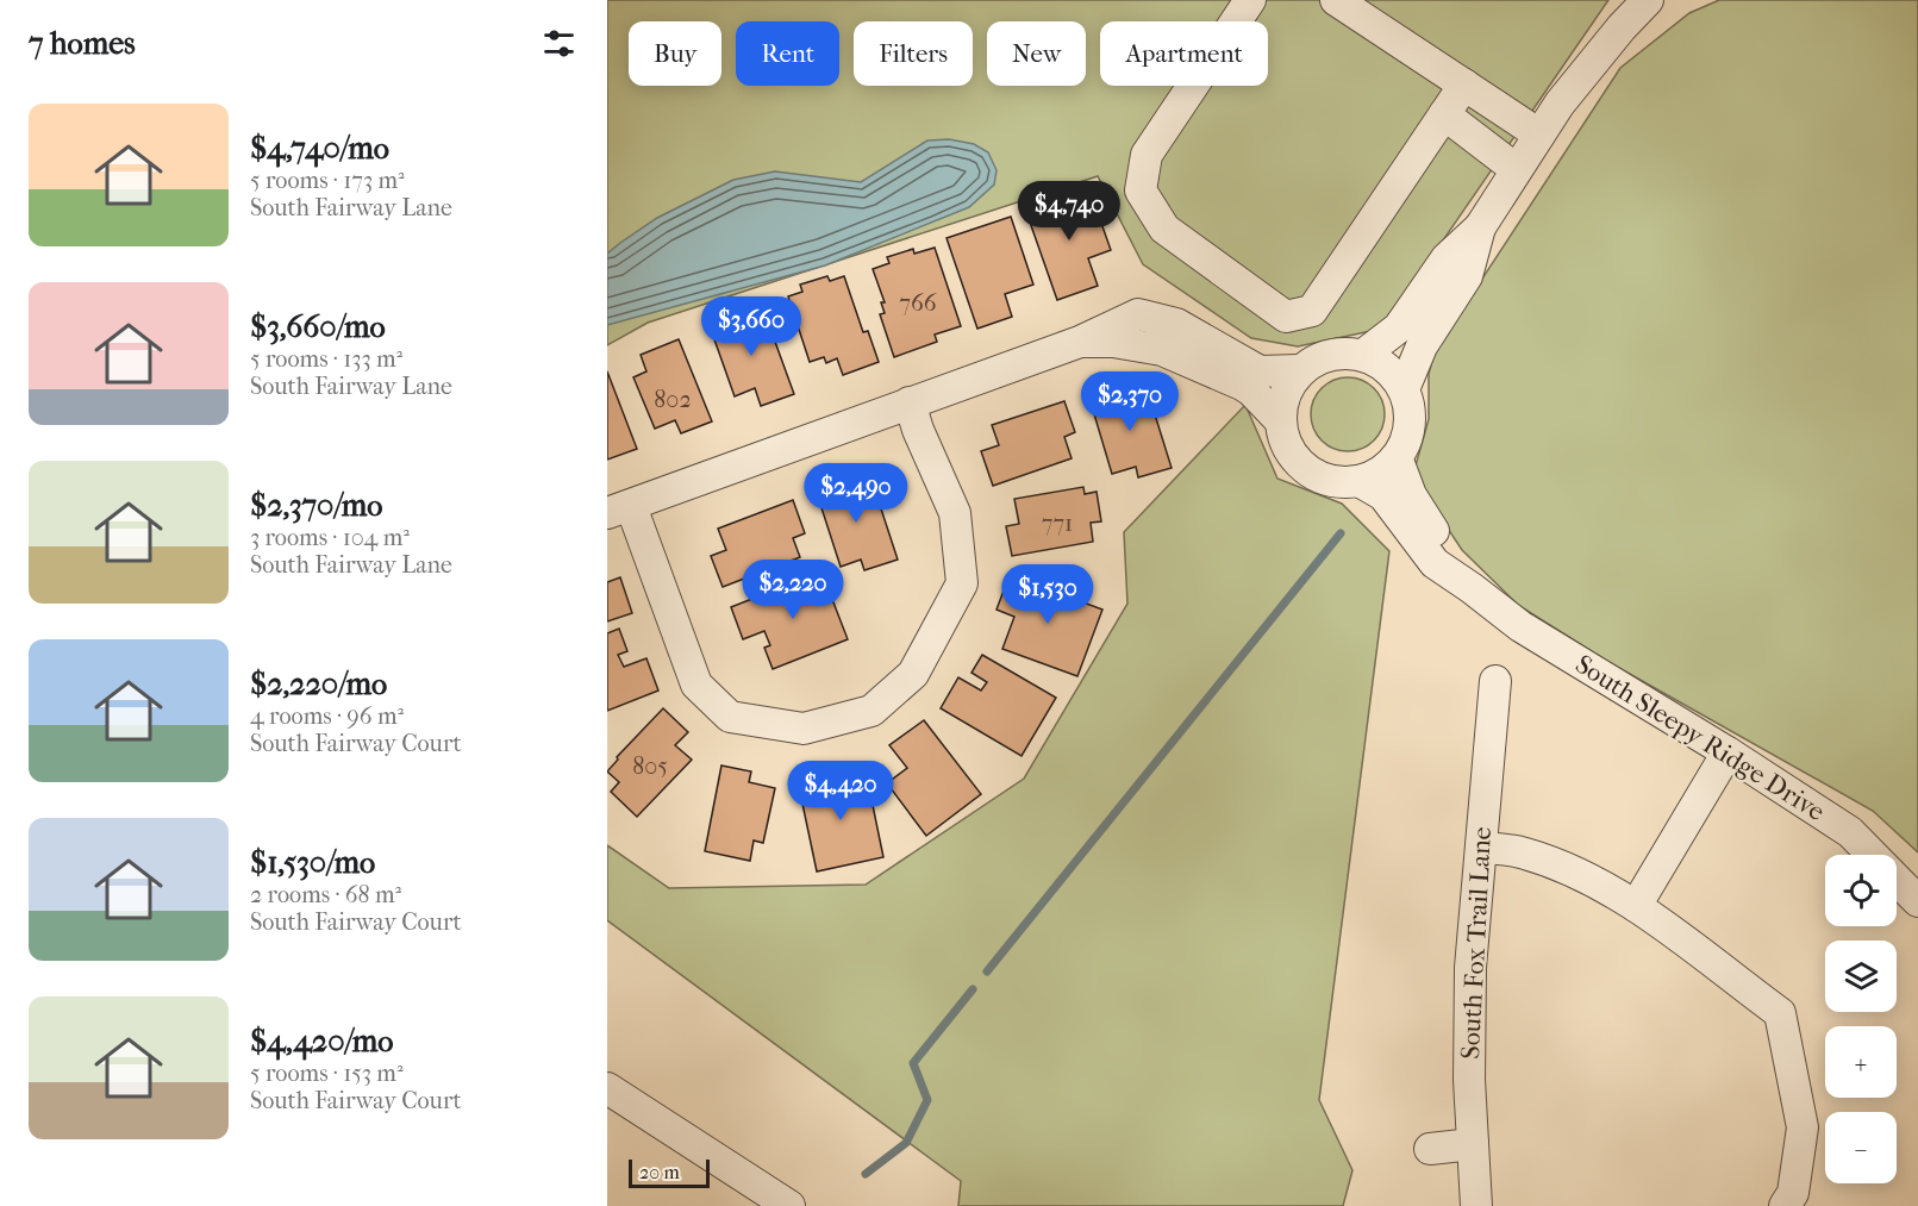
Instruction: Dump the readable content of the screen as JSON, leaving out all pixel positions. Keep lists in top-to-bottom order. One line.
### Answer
{"streets":{"street":["South Sleepy Ridge Drive","South Fox Trail Lane"]},"house_numbers":["766","802","771","805"],"scale_bar":"20 m","page":{"heading":"7 homes","chip":["Buy","Rent","Filters","New","Apartment"],"list":[{"name":"$4,740/mo","note":"5 rooms · 173 m² · South Fairway Lane"},{"name":"$3,660/mo","note":"5 rooms · 133 m² · South Fairway Lane"},{"name":"$2,370/mo","note":"3 rooms · 104 m² · South Fairway Lane"},{"name":"$2,220/mo","note":"4 rooms · 96 m² · South Fairway Court"},{"name":"$1,530/mo","note":"2 rooms · 68 m² · South Fairway Court"},{"name":"$4,420/mo","note":"5 rooms · 153 m² · South Fairway Court"}],"price":["$4,740","$3,660","$2,370","$2,490","$2,220","$1,530","$4,420"],"map_buttons":["+","−"],"scale":"20 m"}}
